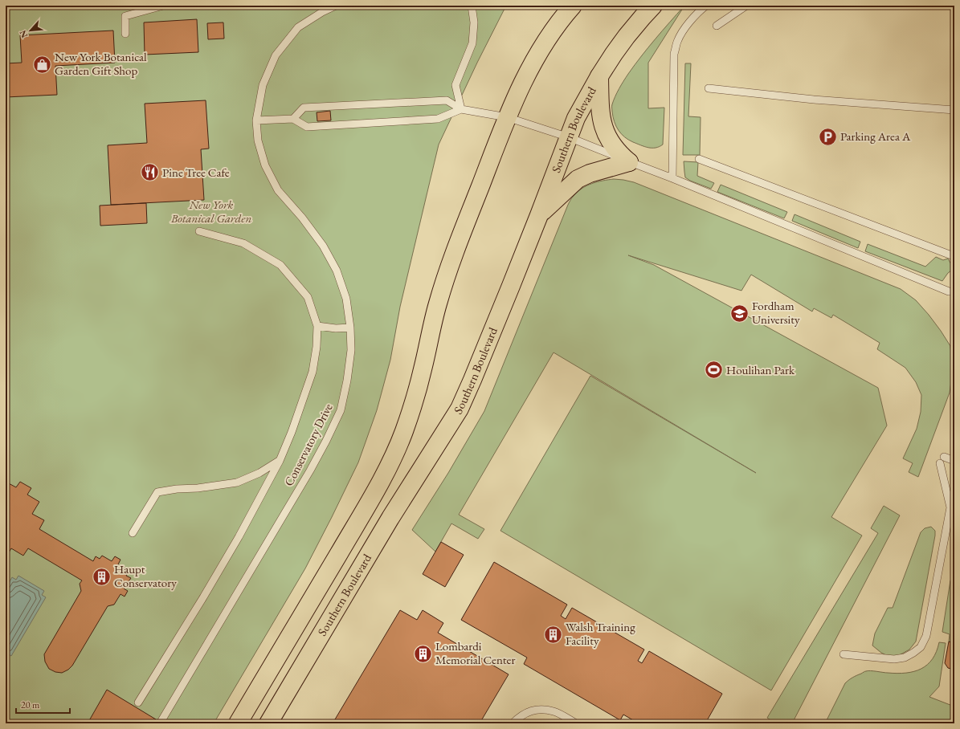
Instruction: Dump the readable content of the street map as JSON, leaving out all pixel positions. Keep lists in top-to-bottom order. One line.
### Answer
{"streets":{"main road":["Southern Boulevard"],"lane":["Conservatory Drive"]},"parks":["New York Botanical Garden"],"places":{"shop":["New York Botanical Garden Gift Shop"],"parking":["Parking Area A"],"restaurant":["Pine Tree Cafe"],"school or university":["Fordham University"],"sports":["Houlihan Park"],"building":["Haupt Conservatory","Walsh Training Facility","Lombardi Memorial Center"]},"scale_bar":"20 m","north":"bottom left"}
